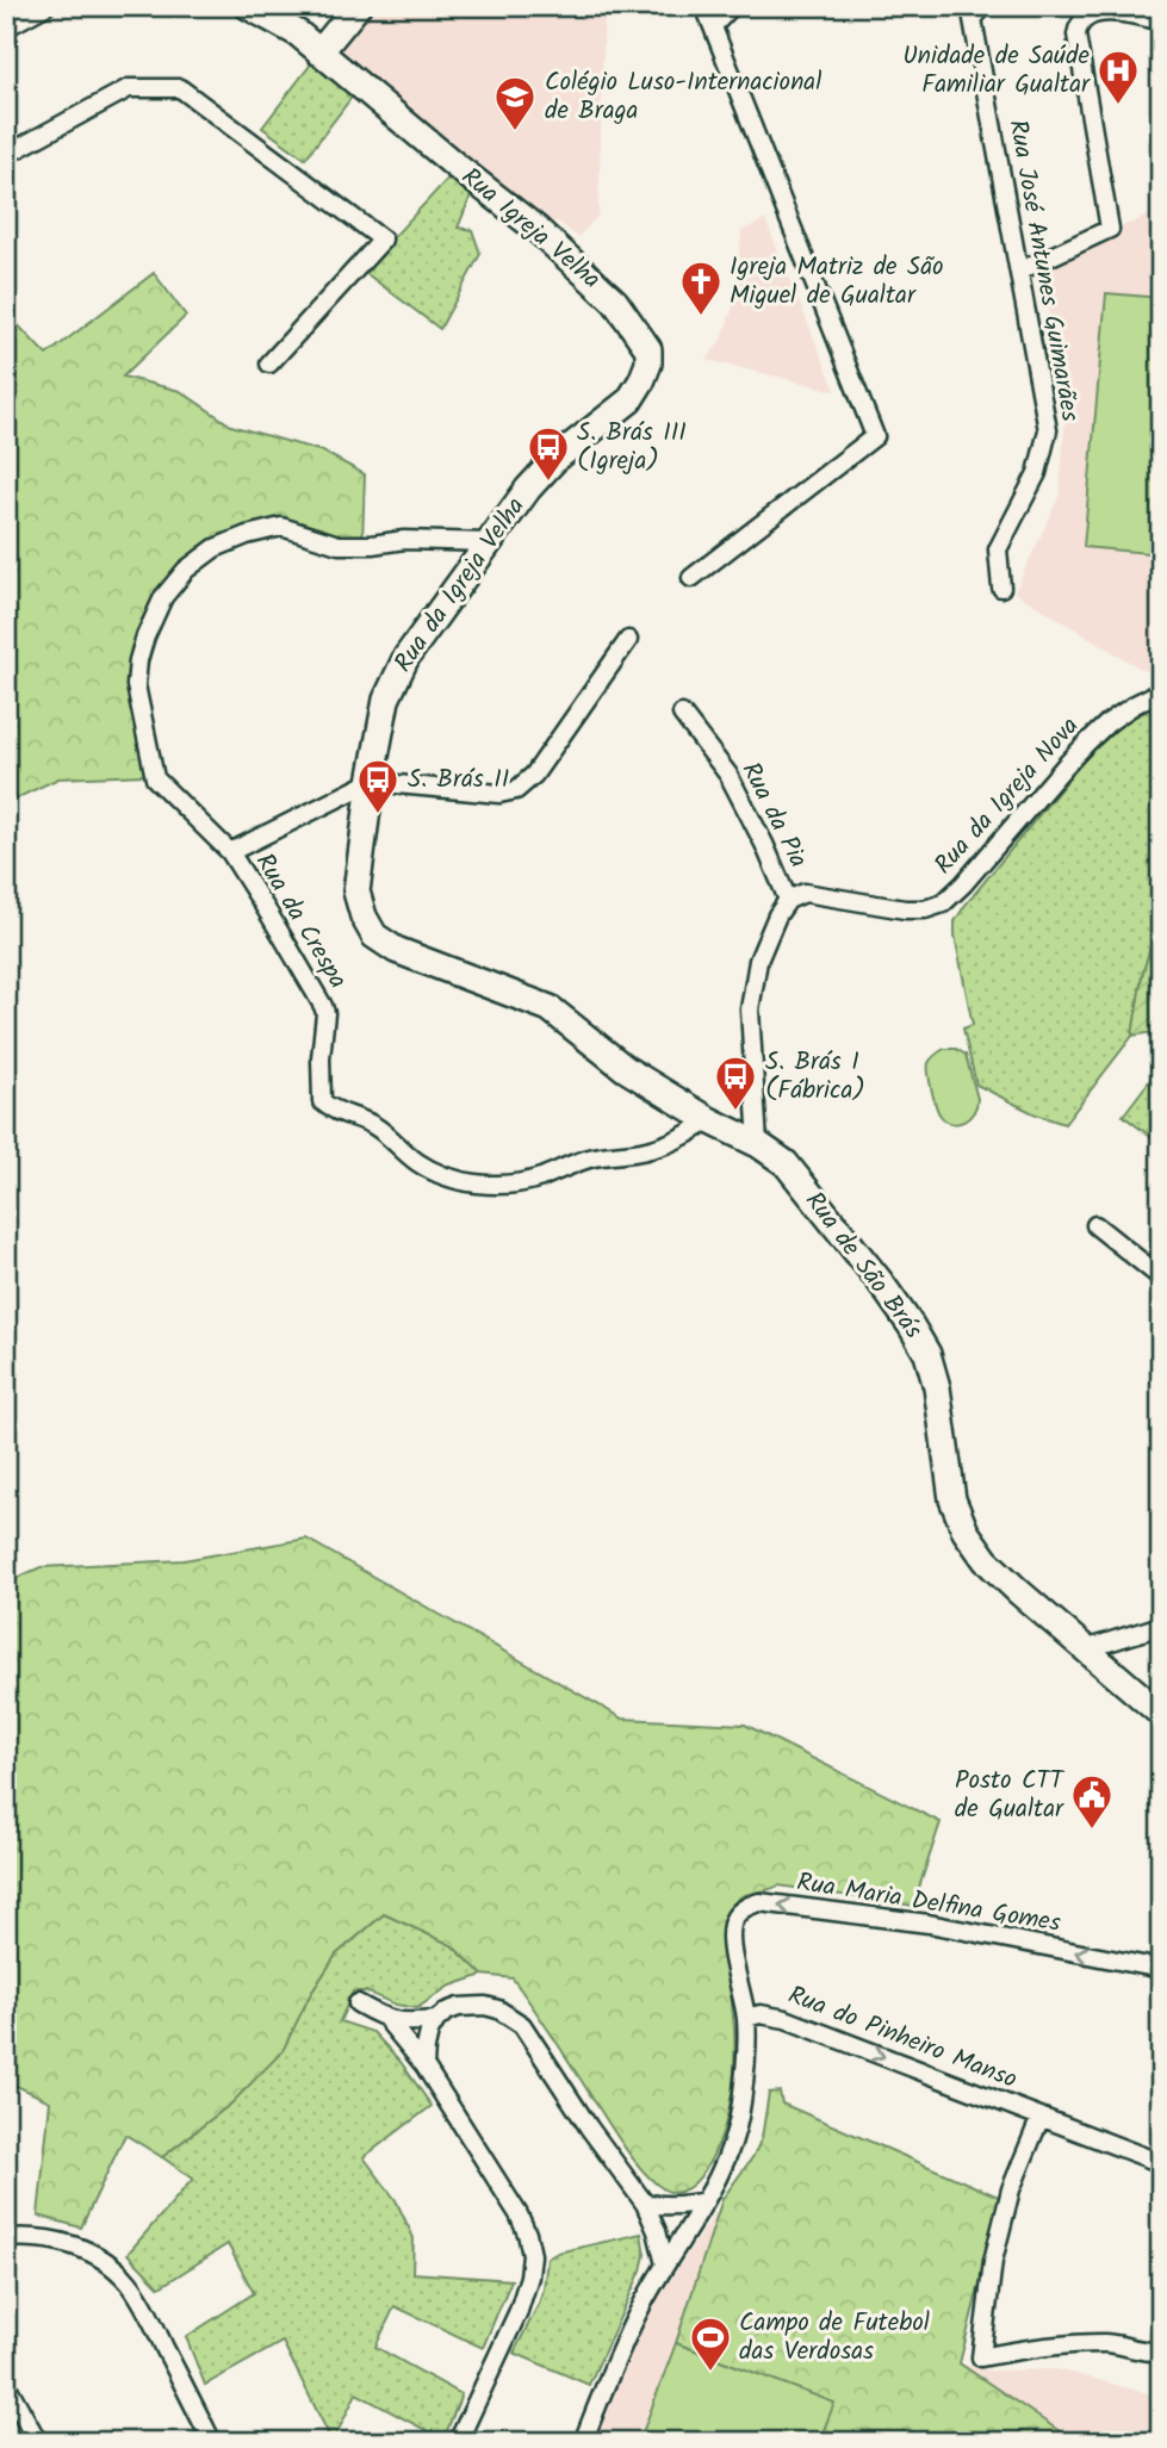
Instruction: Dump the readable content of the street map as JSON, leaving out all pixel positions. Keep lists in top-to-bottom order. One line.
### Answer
{"streets":{"street":["Rua Igreja Velha","Rua José Antunes Guimarães","Rua da Igreja Velha","Rua da Igreja Nova","Rua da Pia","Rua da Crespa","Rua de São Brás","Rua Maria Delfina Gomes","Rua do Pinheiro Manso"]},"crossings":[["Rua Igreja Velha","Rua da Igreja Velha"],["Rua da Igreja Velha","Rua da Pia"],["Rua da Igreja Velha","Rua da Crespa"],["Rua da Igreja Velha","Rua de São Brás"],["Rua da Igreja Nova","Rua da Pia"],["Rua da Pia","Rua de São Brás"],["Rua Maria Delfina Gomes","Rua do Pinheiro Manso"]],"one_way":["Rua do Pinheiro Manso"],"places":{"hospital":["Unidade de Saúde Familiar Gualtar"],"school or university":["Colégio Luso-Internacional de Braga"],"church":["Igreja Matriz de São Miguel de Gualtar"],"bus stop":["S. Brás III (Igreja)","S. Brás II","S. Brás I (Fábrica)"],"public building":["Posto CTT de Gualtar"],"sports":["Campo de Futebol das Verdosas"]}}
